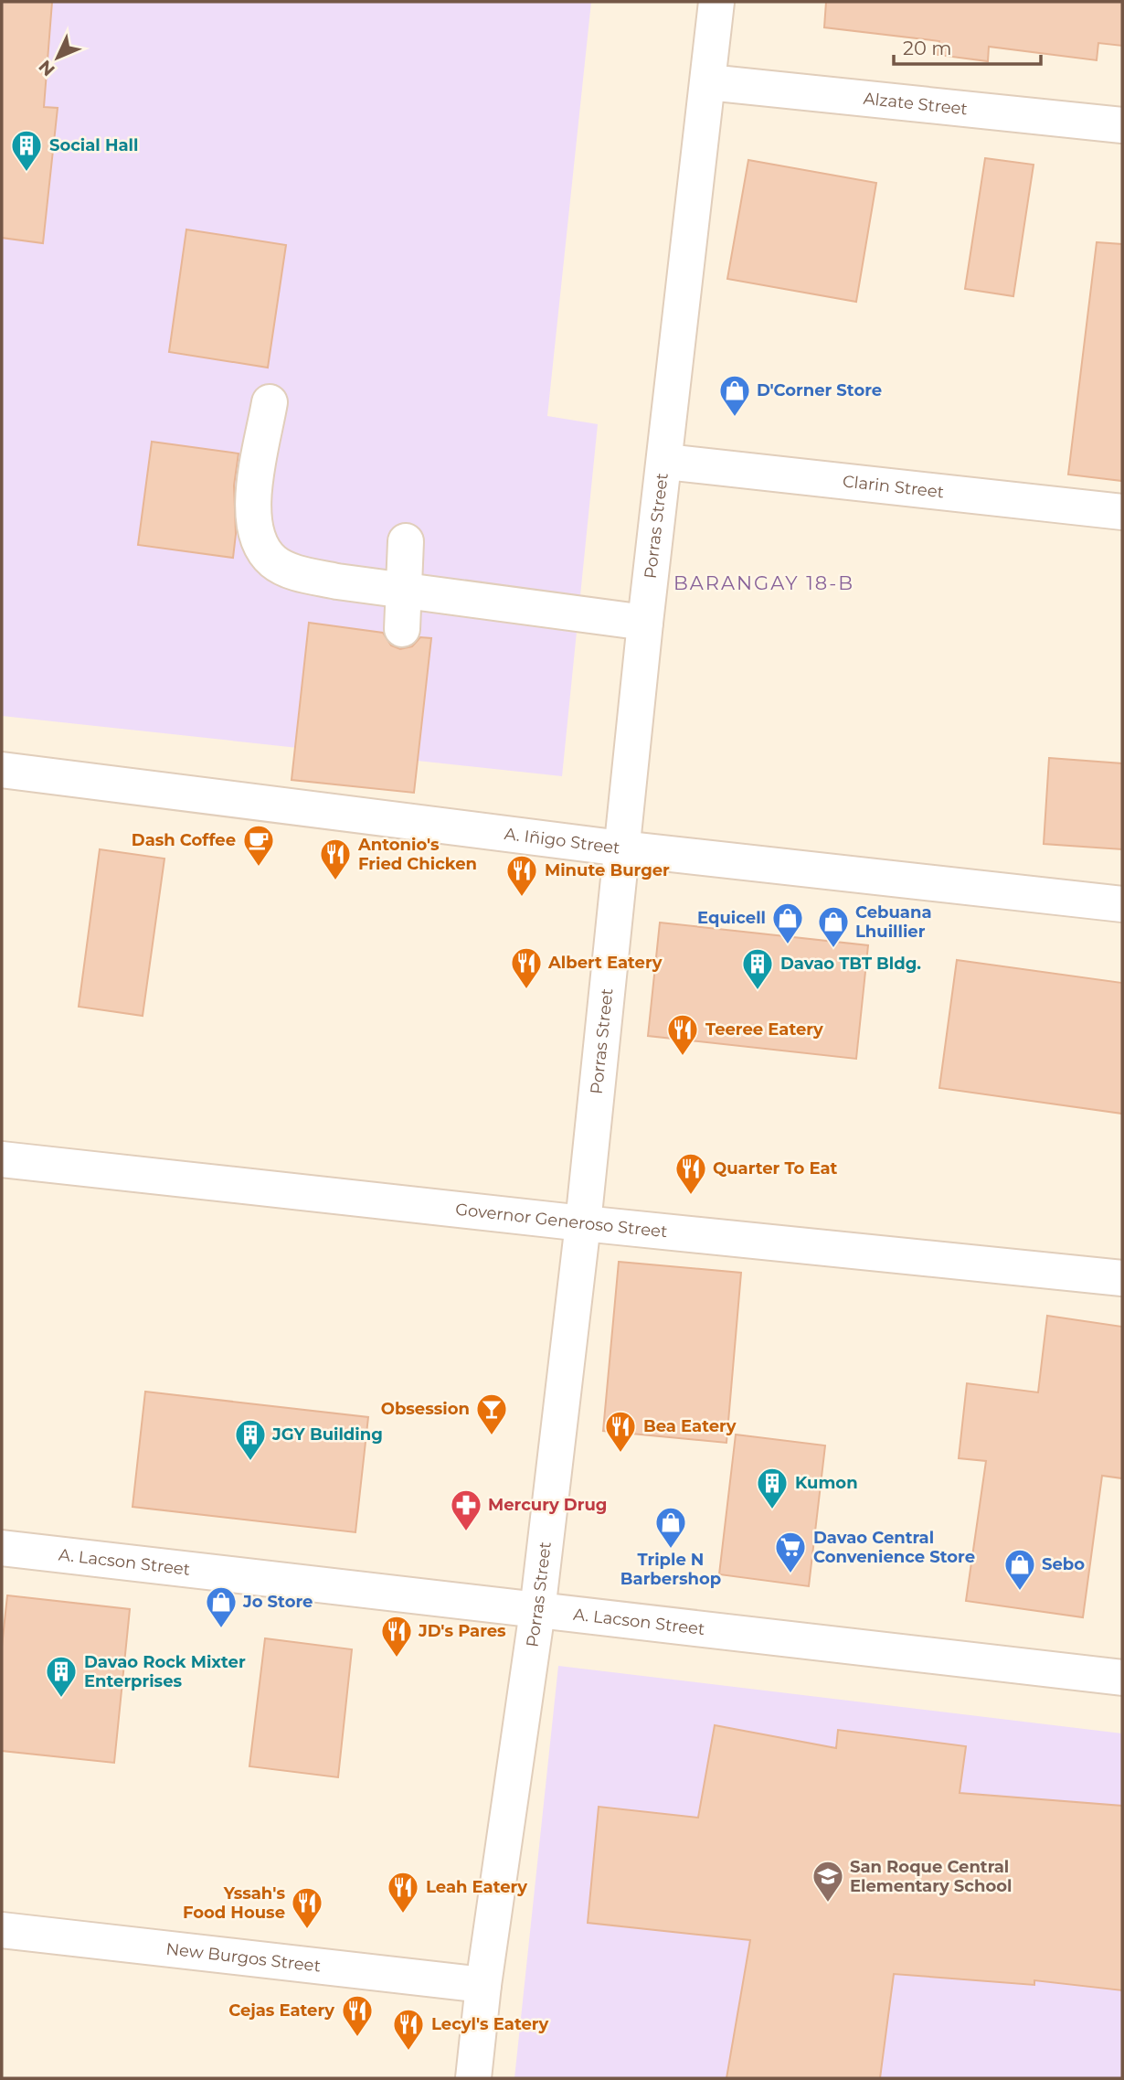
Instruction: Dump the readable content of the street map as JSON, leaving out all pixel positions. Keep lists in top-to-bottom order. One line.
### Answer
{"streets":{"street":["Alzate Street","Clarin Street","Porras Street","A. Iñigo Street","Governor Generoso Street","A. Lacson Street","New Burgos Street"]},"crossings":[["Alzate Street","Porras Street"],["Clarin Street","Porras Street"],["Porras Street","A. Iñigo Street"],["Porras Street","Governor Generoso Street"],["Porras Street","A. Lacson Street"],["Porras Street","New Burgos Street"]],"districts":["BARANGAY 18-B"],"places":{"building":["Social Hall","Davao TBT Bldg.","JGY Building","Kumon","Davao Rock Mixter Enterprises"],"shop":["D'Corner Store","Equicell","Cebuana Lhuillier","Triple N Barbershop","Sebo","Jo Store"],"cafe":["Dash Coffee"],"restaurant":["Antonio's Fried Chicken","Minute Burger","Albert Eatery","Teeree Eatery","Quarter To Eat","Bea Eatery","JD's Pares","Leah Eatery","Yssah's Food House","Cejas Eatery","Lecyl's Eatery"],"bar":["Obsession"],"pharmacy":["Mercury Drug"],"supermarket":["Davao Central Convenience Store"],"school or university":["San Roque Central Elementary School"]},"scale_bar":"20 m","north":"bottom left"}
